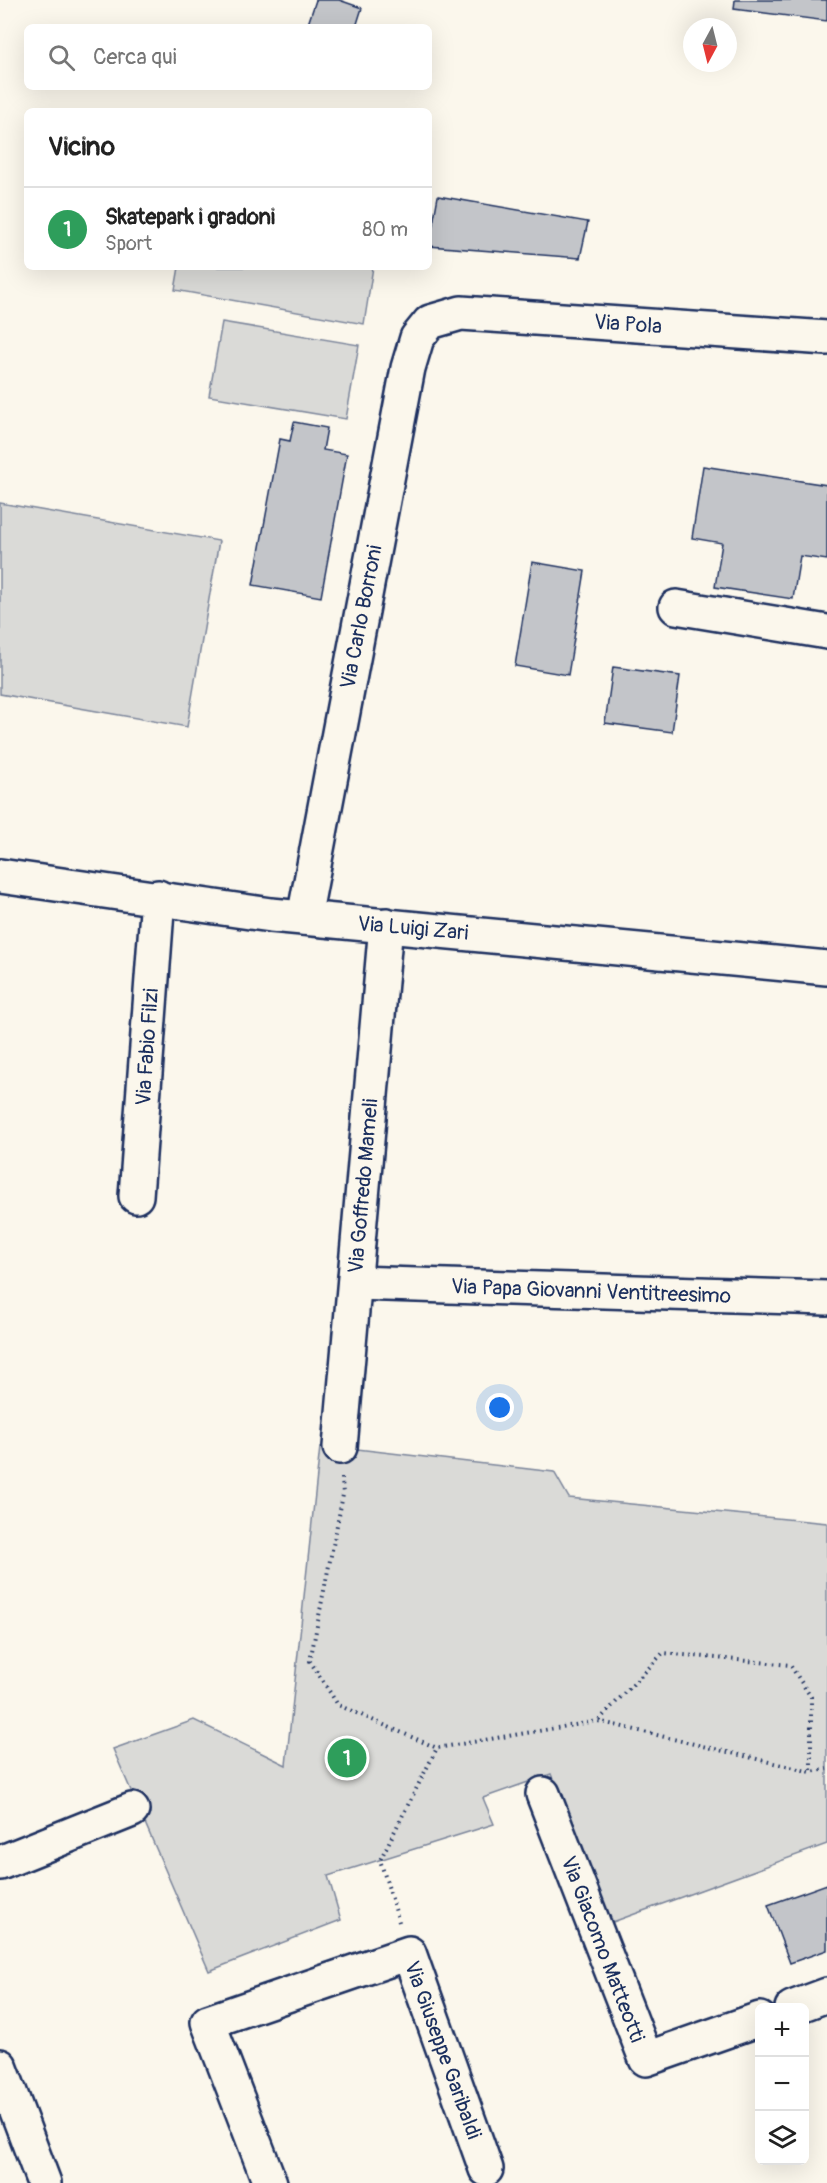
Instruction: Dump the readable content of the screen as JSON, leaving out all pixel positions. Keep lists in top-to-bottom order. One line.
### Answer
{"streets":{"street":["Via Pola","Via Carlo Borroni","Via Luigi Zari","Via Fabio Filzi","Via Goffredo Mameli","Via Papa Giovanni Ventitreesimo","Via Giacomo Matteotti","Via Giuseppe Garibaldi"]},"crossings":[["Via Pola","Via Carlo Borroni"],["Via Carlo Borroni","Via Luigi Zari"],["Via Luigi Zari","Via Fabio Filzi"],["Via Luigi Zari","Via Goffredo Mameli"],["Via Goffredo Mameli","Via Papa Giovanni Ventitreesimo"]],"north":"bottom","page":{"search":"Cerca qui","heading":"Vicino","list":[{"mark":"1","name":"Skatepark i gradoni","note":"Sport","value":"80 m"}],"pins":"1","map_buttons":["+","−"]}}
